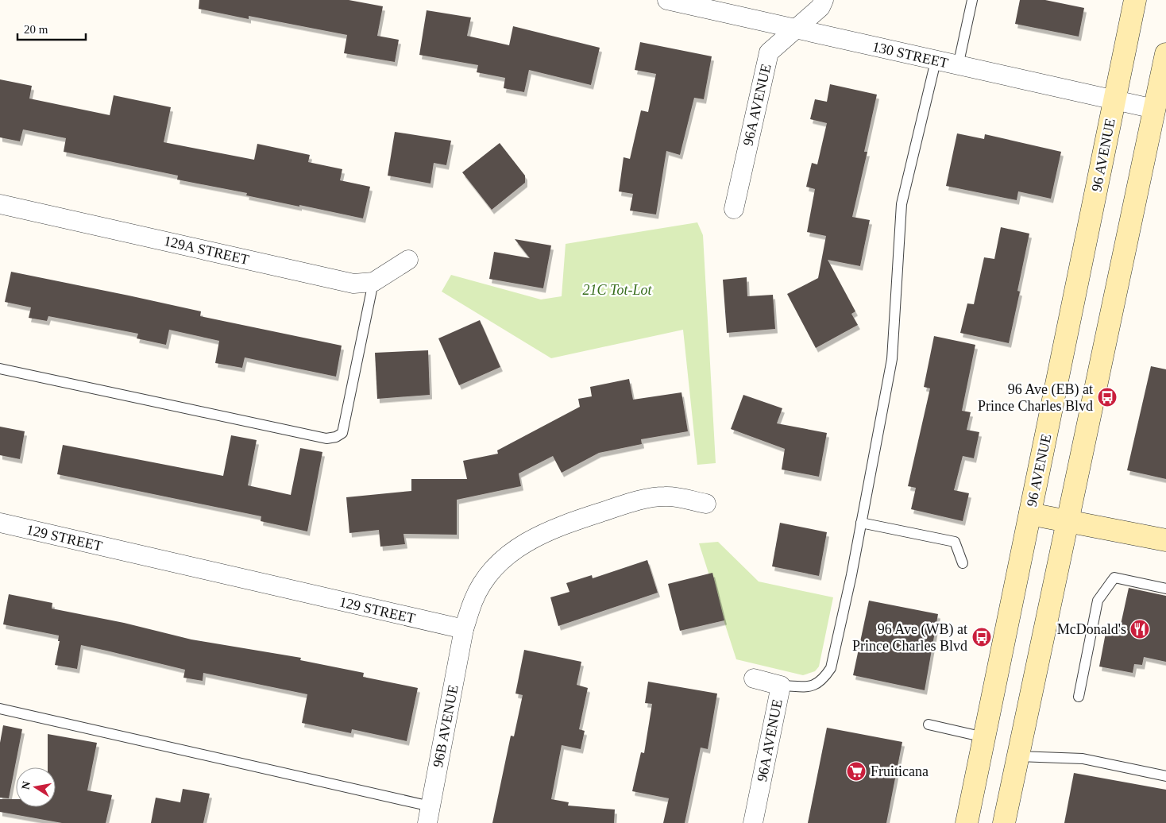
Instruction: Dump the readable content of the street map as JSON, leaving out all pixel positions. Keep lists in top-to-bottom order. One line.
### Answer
{"streets":{"main road":["96 AVENUE"],"street":["130 STREET","96A AVENUE","129A STREET","129 STREET","96B AVENUE"]},"crossings":[["130 STREET","96A AVENUE"],["130 STREET","96 AVENUE"],["129 STREET","96B AVENUE"]],"parks":["21C Tot-Lot"],"places":{"bus stop":["96 Ave (EB) at Prince Charles Blvd","96 Ave (WB) at Prince Charles Blvd"],"restaurant":["McDonald's"],"supermarket":["Fruiticana"]},"scale_bar":"20 m","north":"left"}
